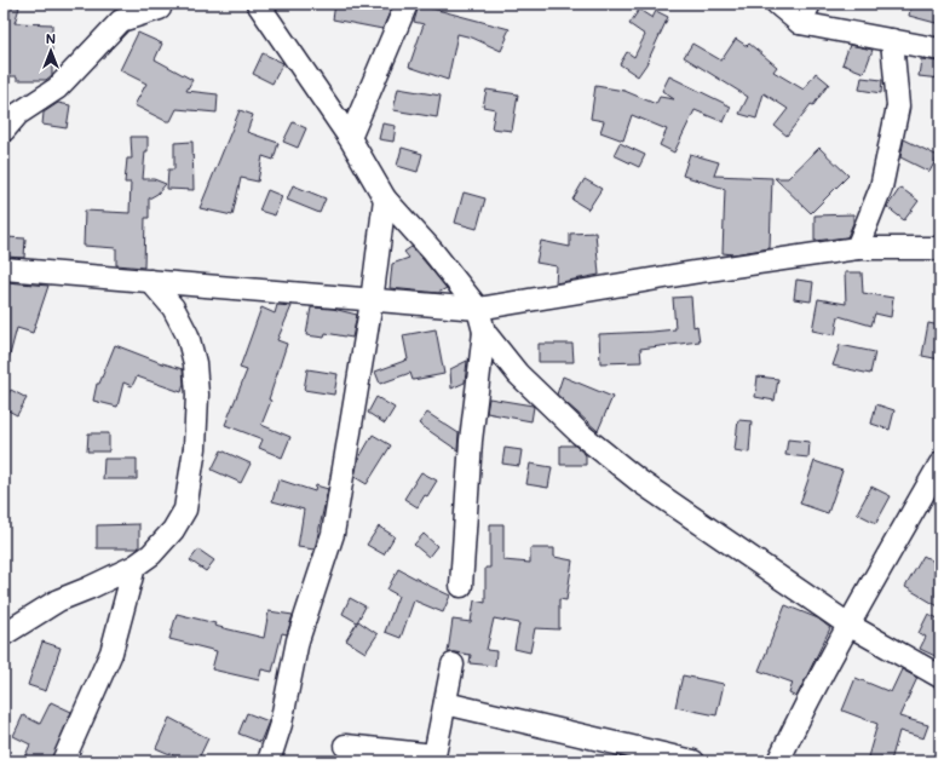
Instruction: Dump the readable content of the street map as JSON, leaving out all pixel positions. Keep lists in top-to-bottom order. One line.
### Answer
{"north":"top"}
